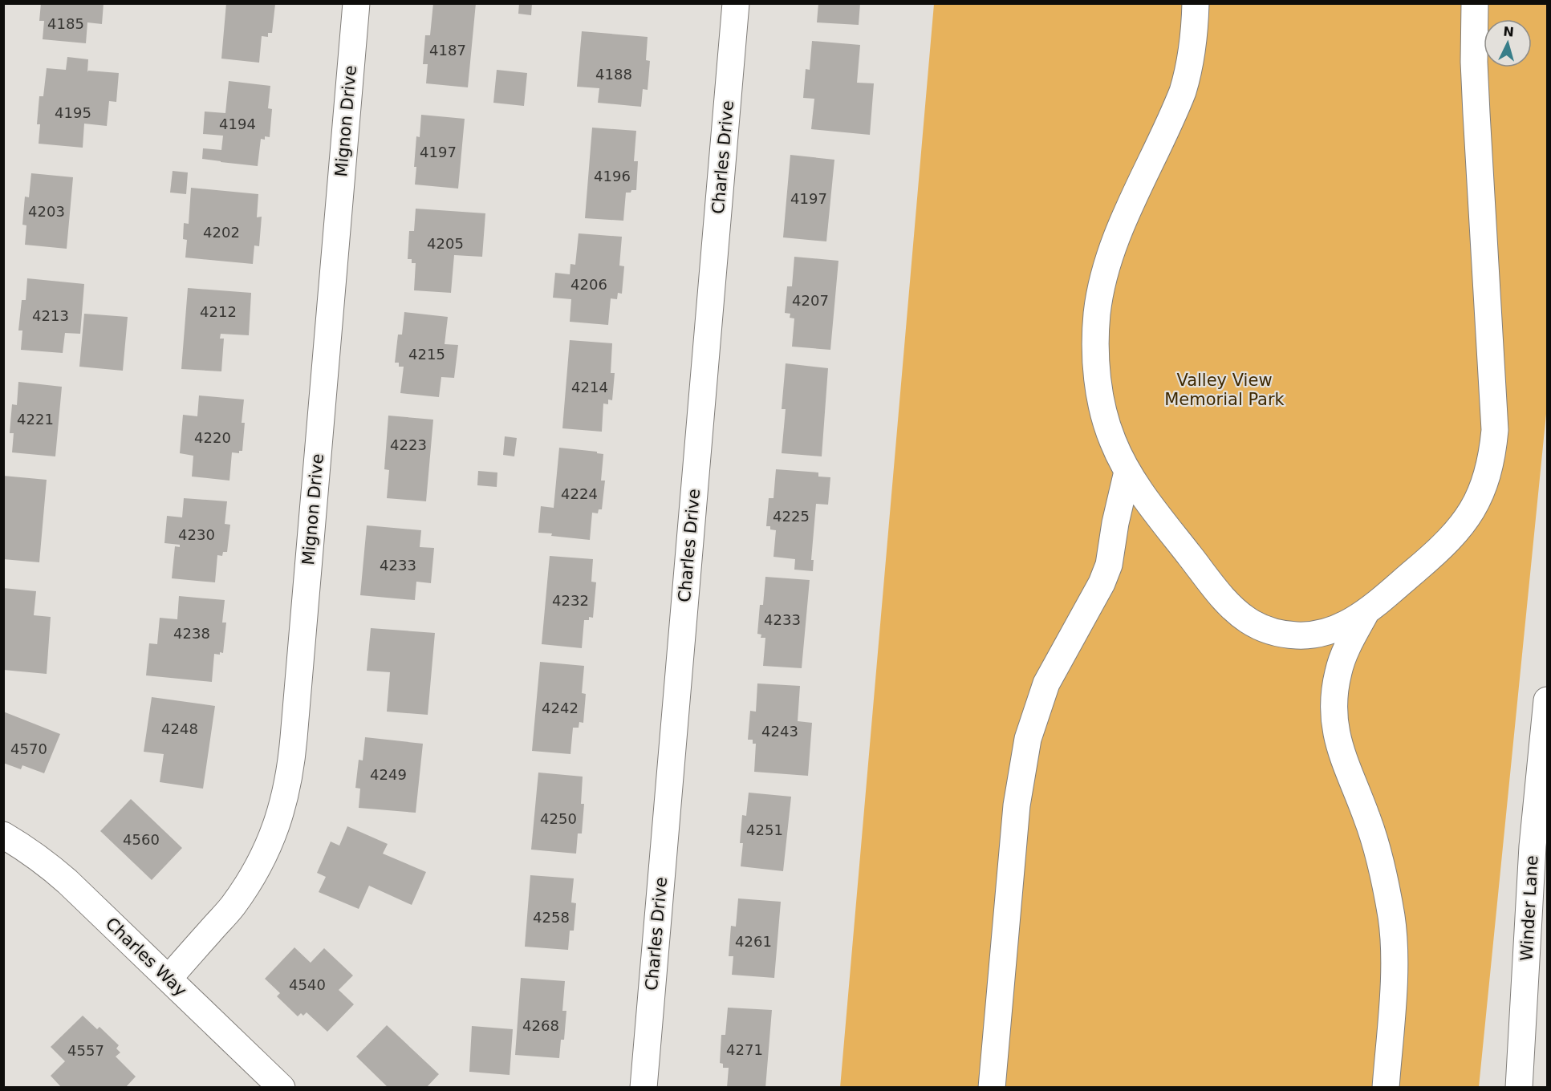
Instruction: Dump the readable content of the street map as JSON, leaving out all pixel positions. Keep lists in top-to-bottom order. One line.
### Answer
{"streets":{"street":["Mignon Drive","Charles Drive","Winder Lane","Charles Way"]},"crossings":[["Mignon Drive","Charles Way"]],"parks":["Valley View Memorial Park"],"house_numbers":["4185","4187","4188","4195","4194","4197","4196","4197","4203","4202","4205","4206","4207","4212","4213","4215","4214","4221","4220","4223","4224","4225","4230","4233","4232","4233","4238","4242","4248","4243","4570","4249","4250","4251","4560","4258","4261","4540","4268","4271","4557"],"north":"top"}
